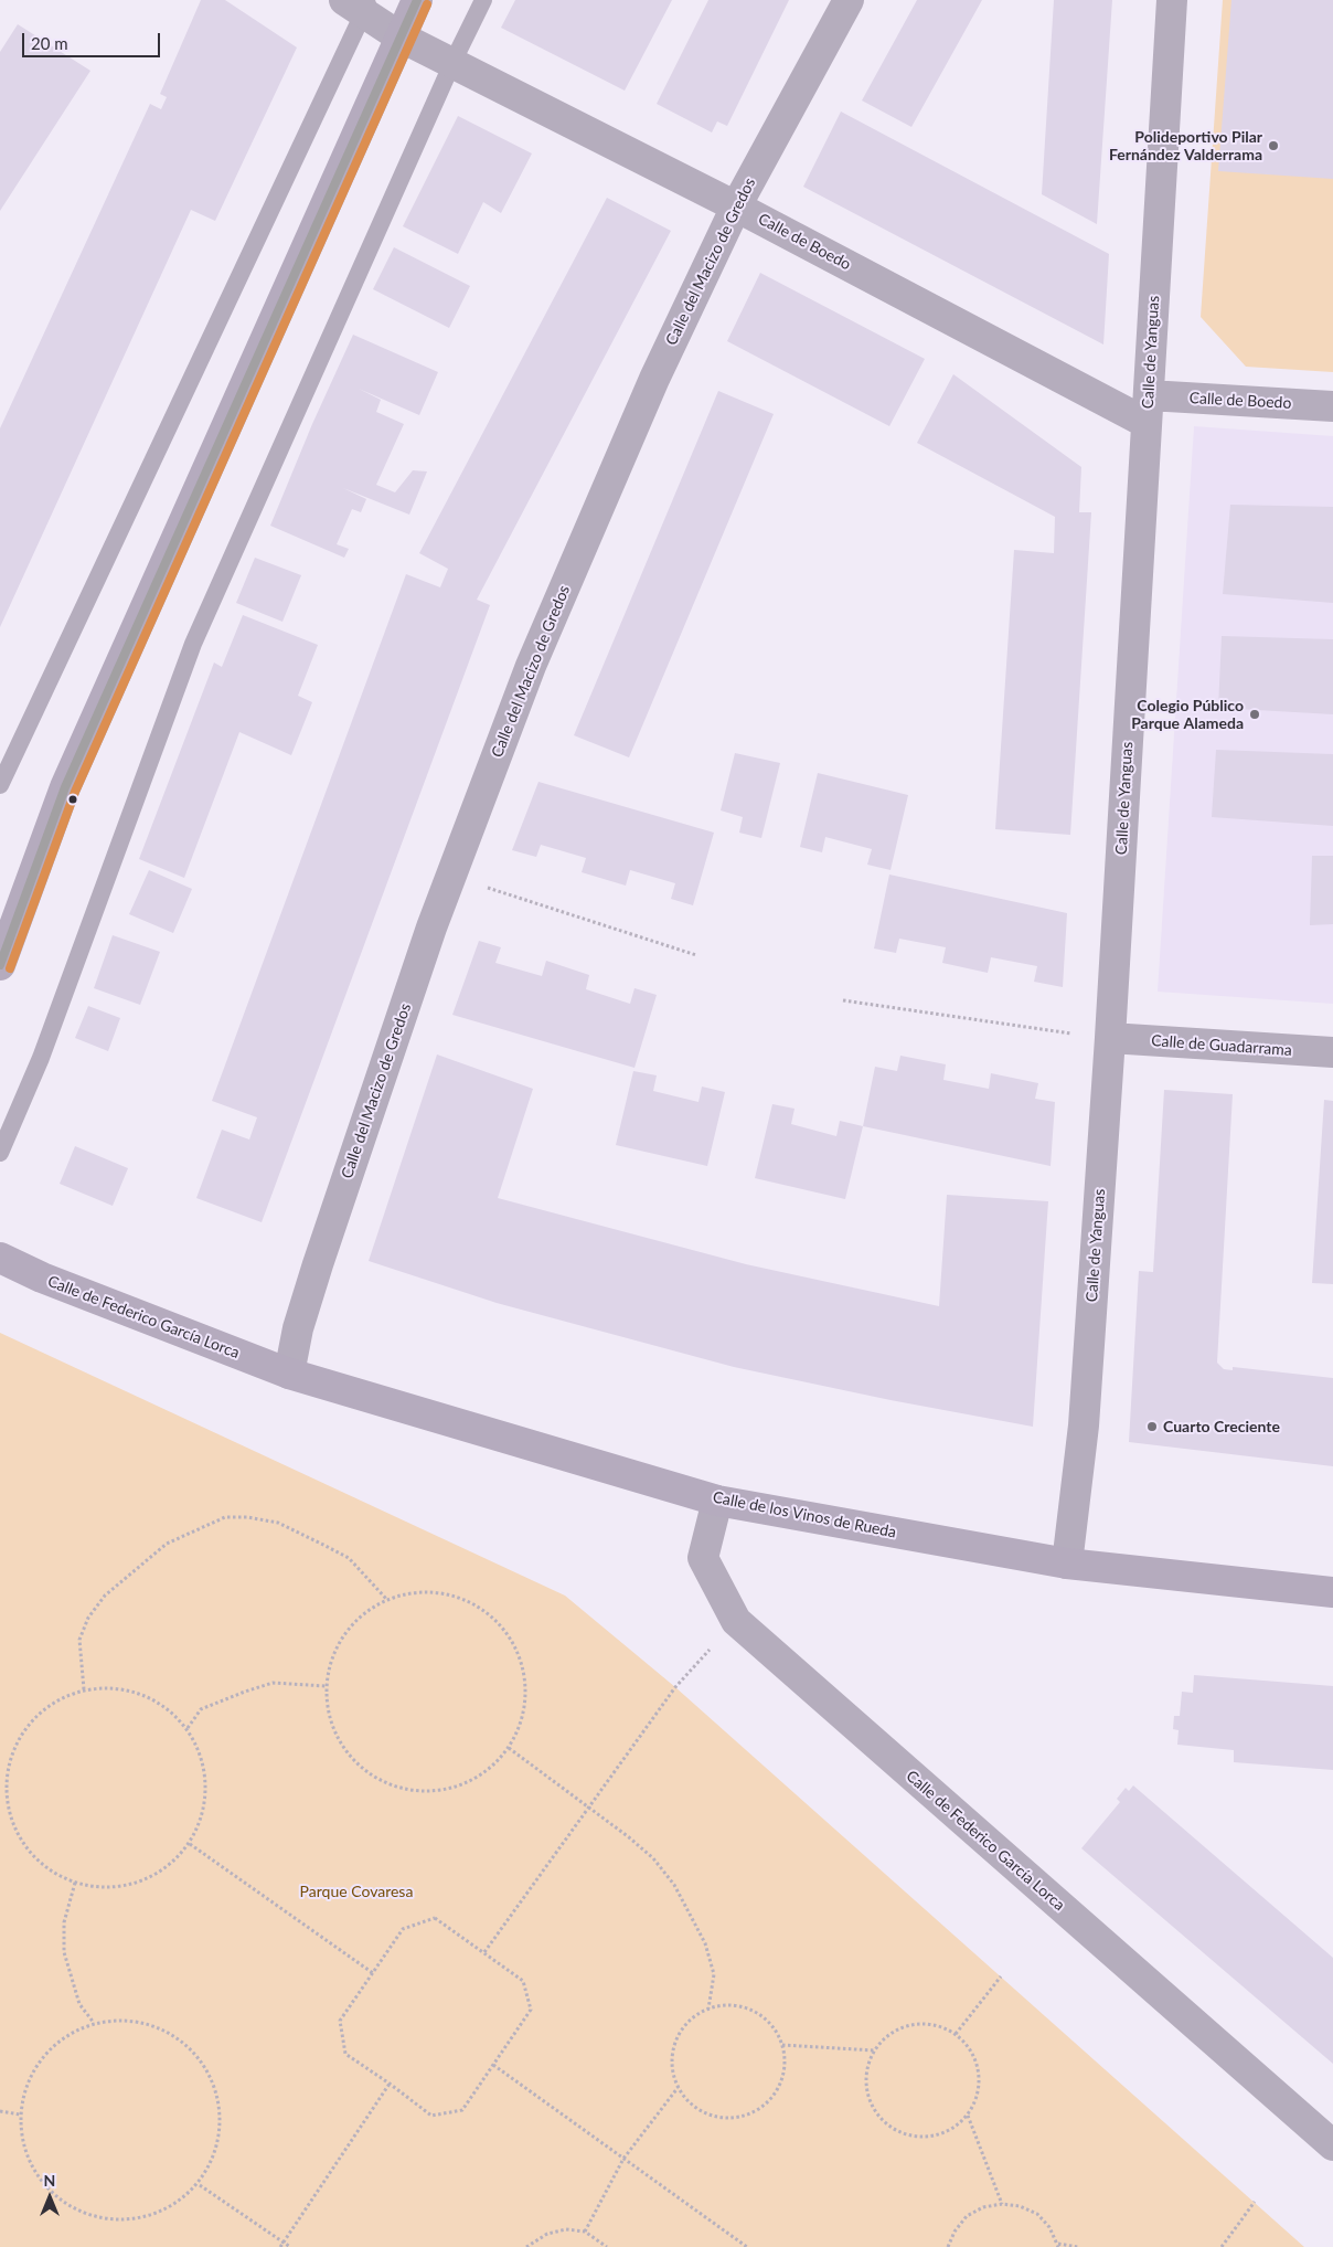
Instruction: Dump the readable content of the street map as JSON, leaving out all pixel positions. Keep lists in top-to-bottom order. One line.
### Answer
{"streets":{"street":["Calle de Boedo","Calle del Macizo de Gredos","Calle de Yanguas","Calle de Guadarrama","Calle de Federico García Lorca","Calle de los Vinos de Rueda"]},"crossings":[["Calle de Boedo","Calle del Macizo de Gredos"],["Calle de Boedo","Calle de Yanguas"],["Calle del Macizo de Gredos","Calle de Federico García Lorca"],["Calle del Macizo de Gredos","Calle de los Vinos de Rueda"],["Calle de Yanguas","Calle de Guadarrama"],["Calle de Yanguas","Calle de los Vinos de Rueda"],["Calle de Federico García Lorca","Calle de los Vinos de Rueda"]],"parks":["Parque Covaresa"],"places":["Polideportivo Pilar Fernández Valderrama","Colegio Público Parque Alameda","Cuarto Creciente"],"scale_bar":"20 m","north":"top"}
